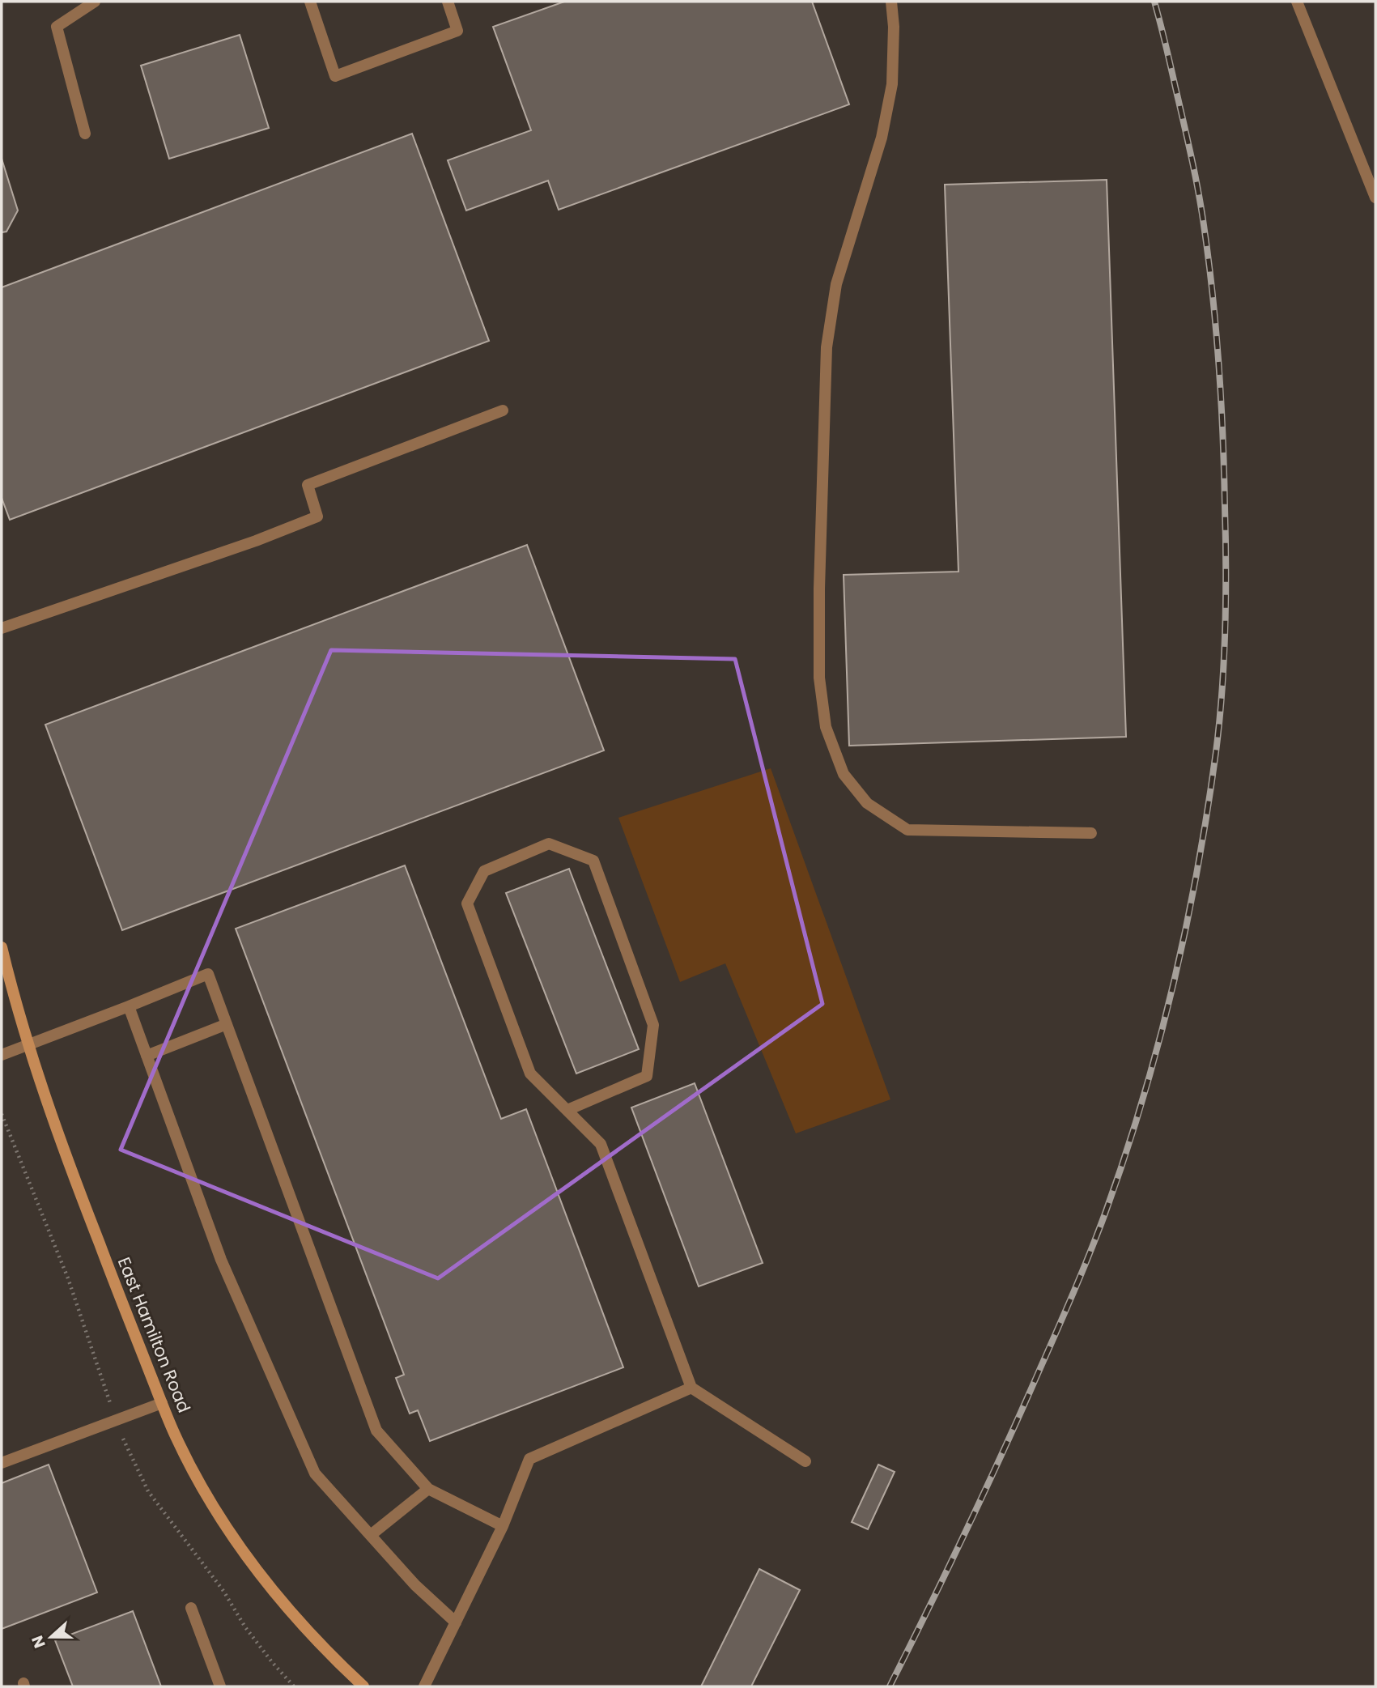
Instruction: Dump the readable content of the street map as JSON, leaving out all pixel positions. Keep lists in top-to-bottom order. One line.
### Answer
{"streets":{"main road":["East Hamilton Road"]},"north":"left"}
